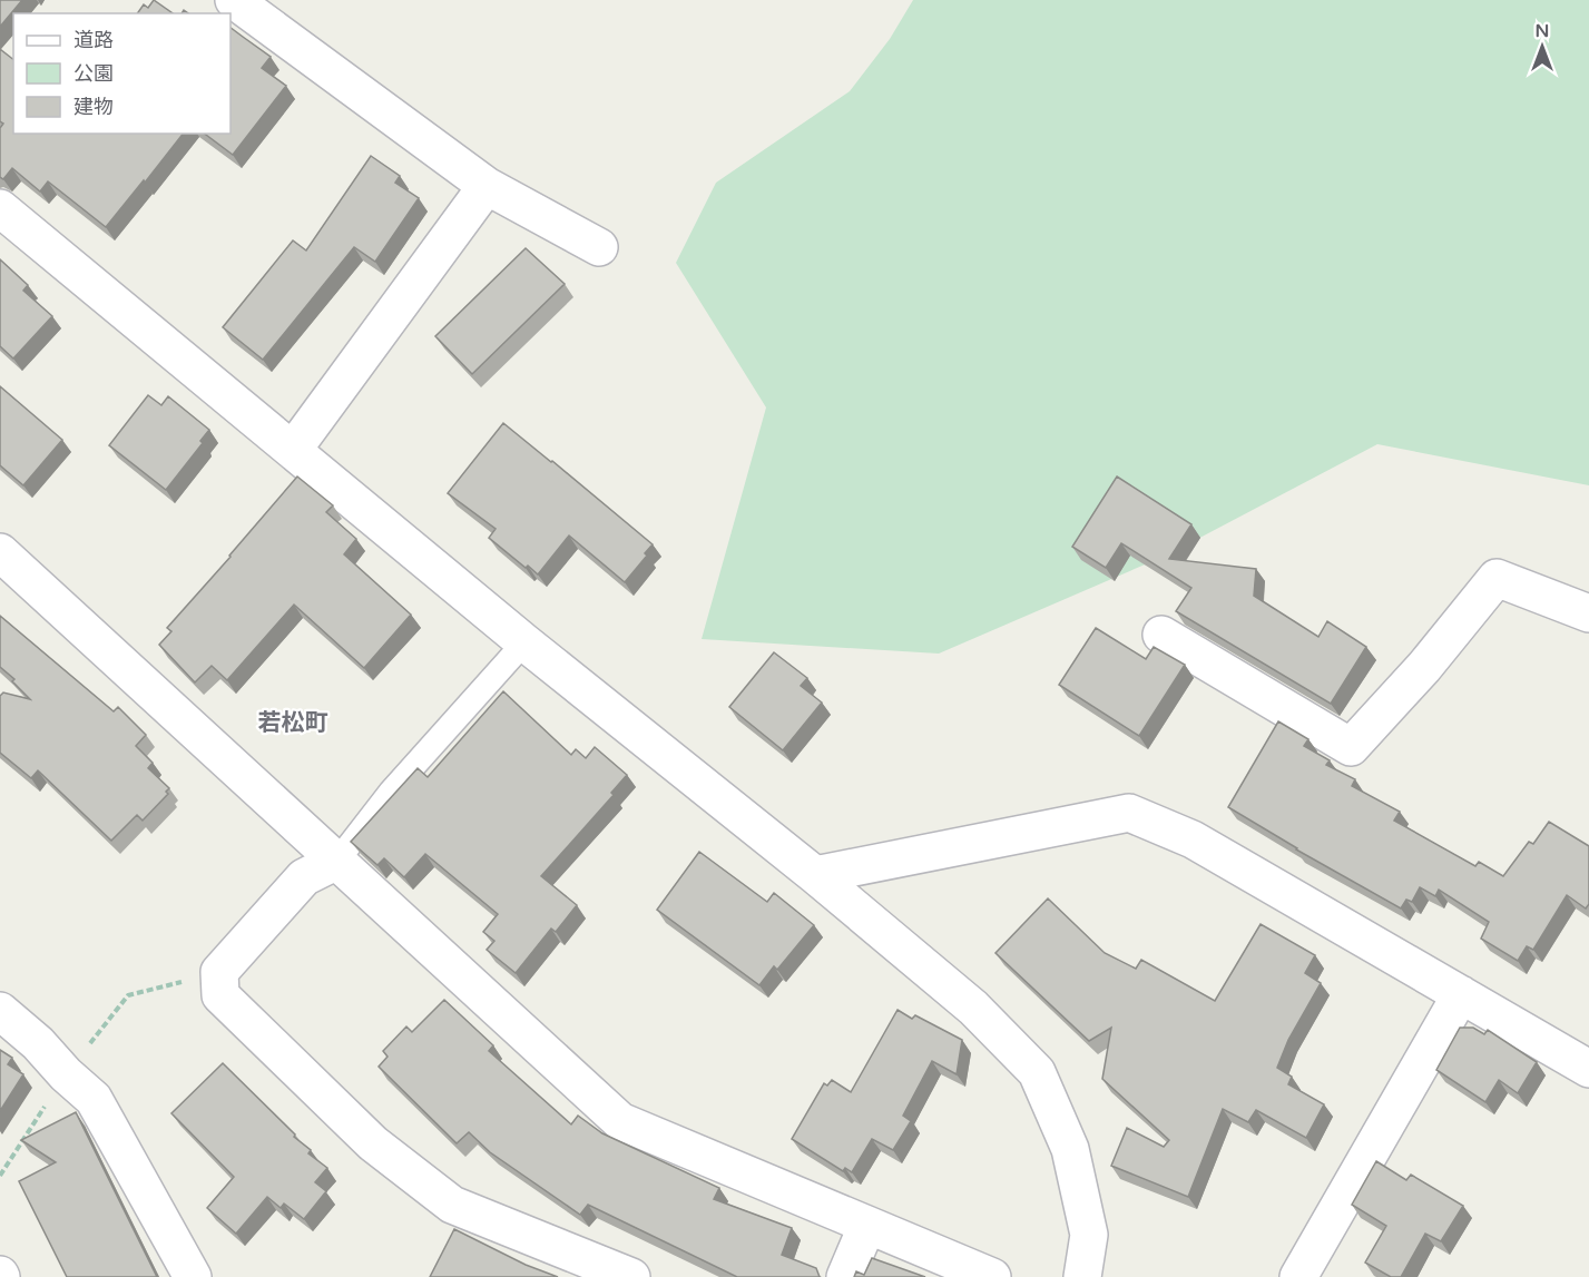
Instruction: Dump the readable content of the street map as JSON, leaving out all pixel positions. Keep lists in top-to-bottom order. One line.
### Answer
{"districts":["若松町"],"legend":["道路","公園","建物"],"north":"top"}
